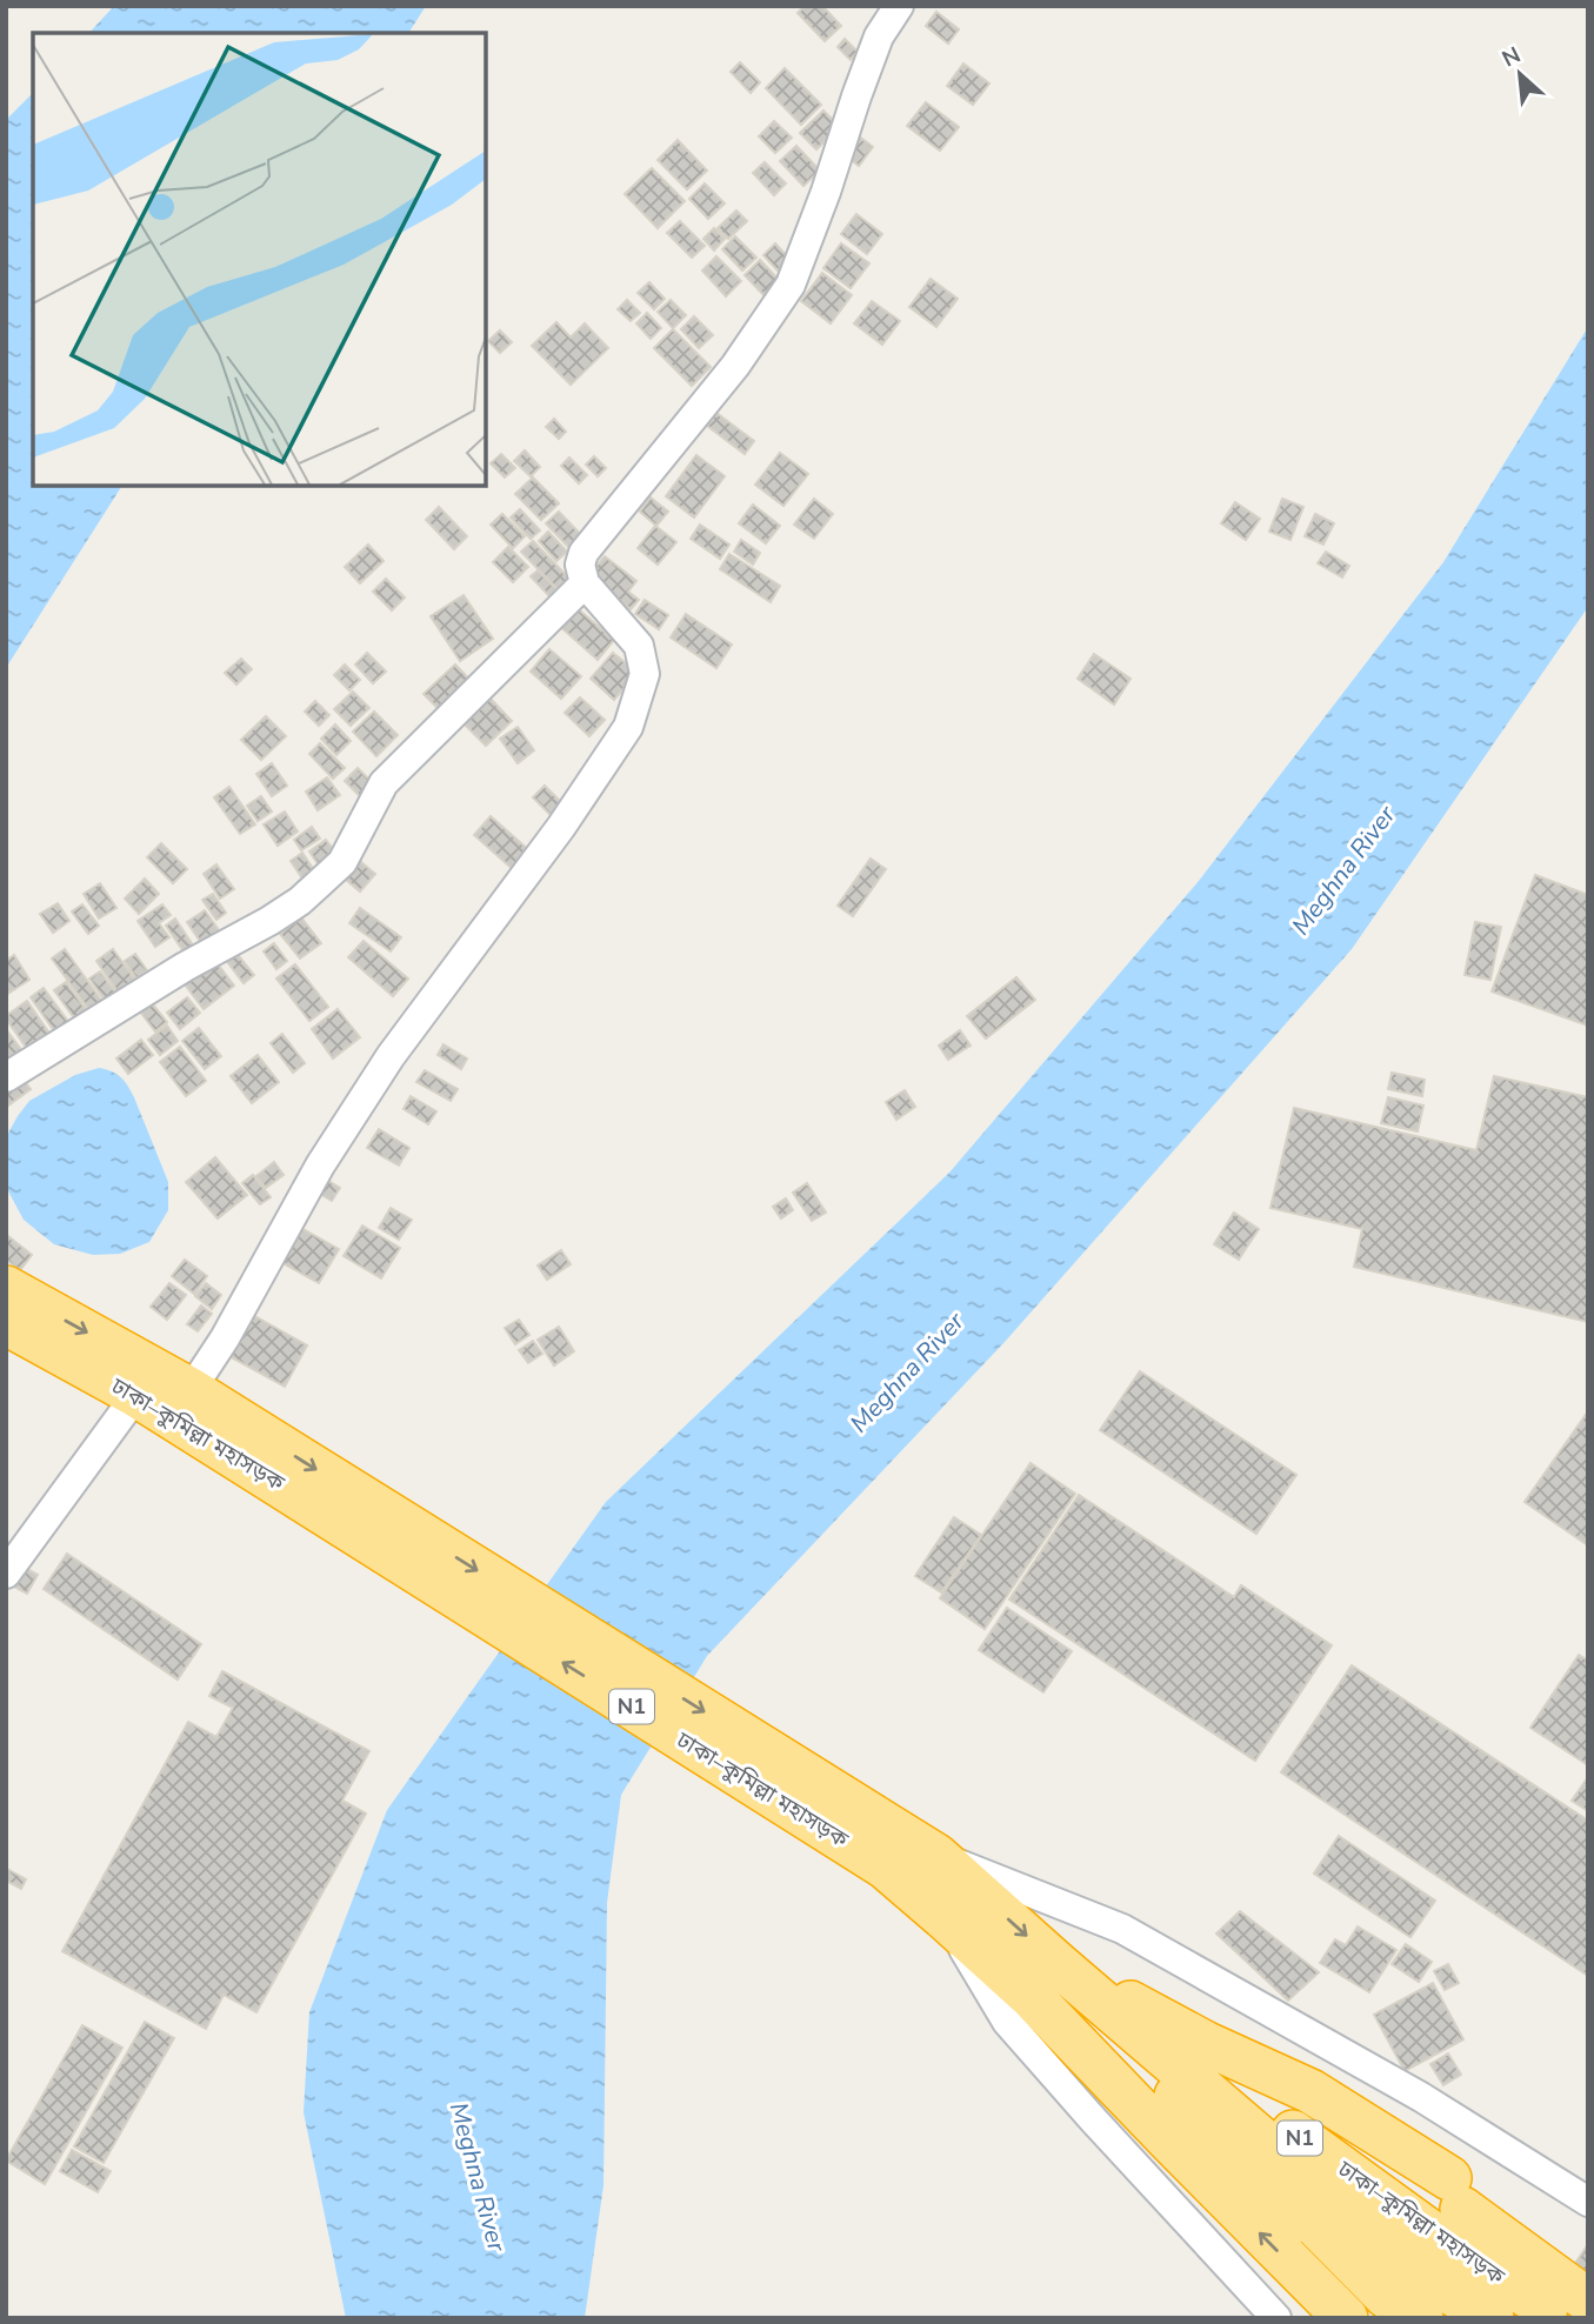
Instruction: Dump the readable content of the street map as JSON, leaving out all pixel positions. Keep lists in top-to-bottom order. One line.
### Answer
{"streets":{"highway":["ঢাকা–কুমিল্লা মহাসড়ক","N1"]},"water":["Meghna River"],"north":"top left"}
